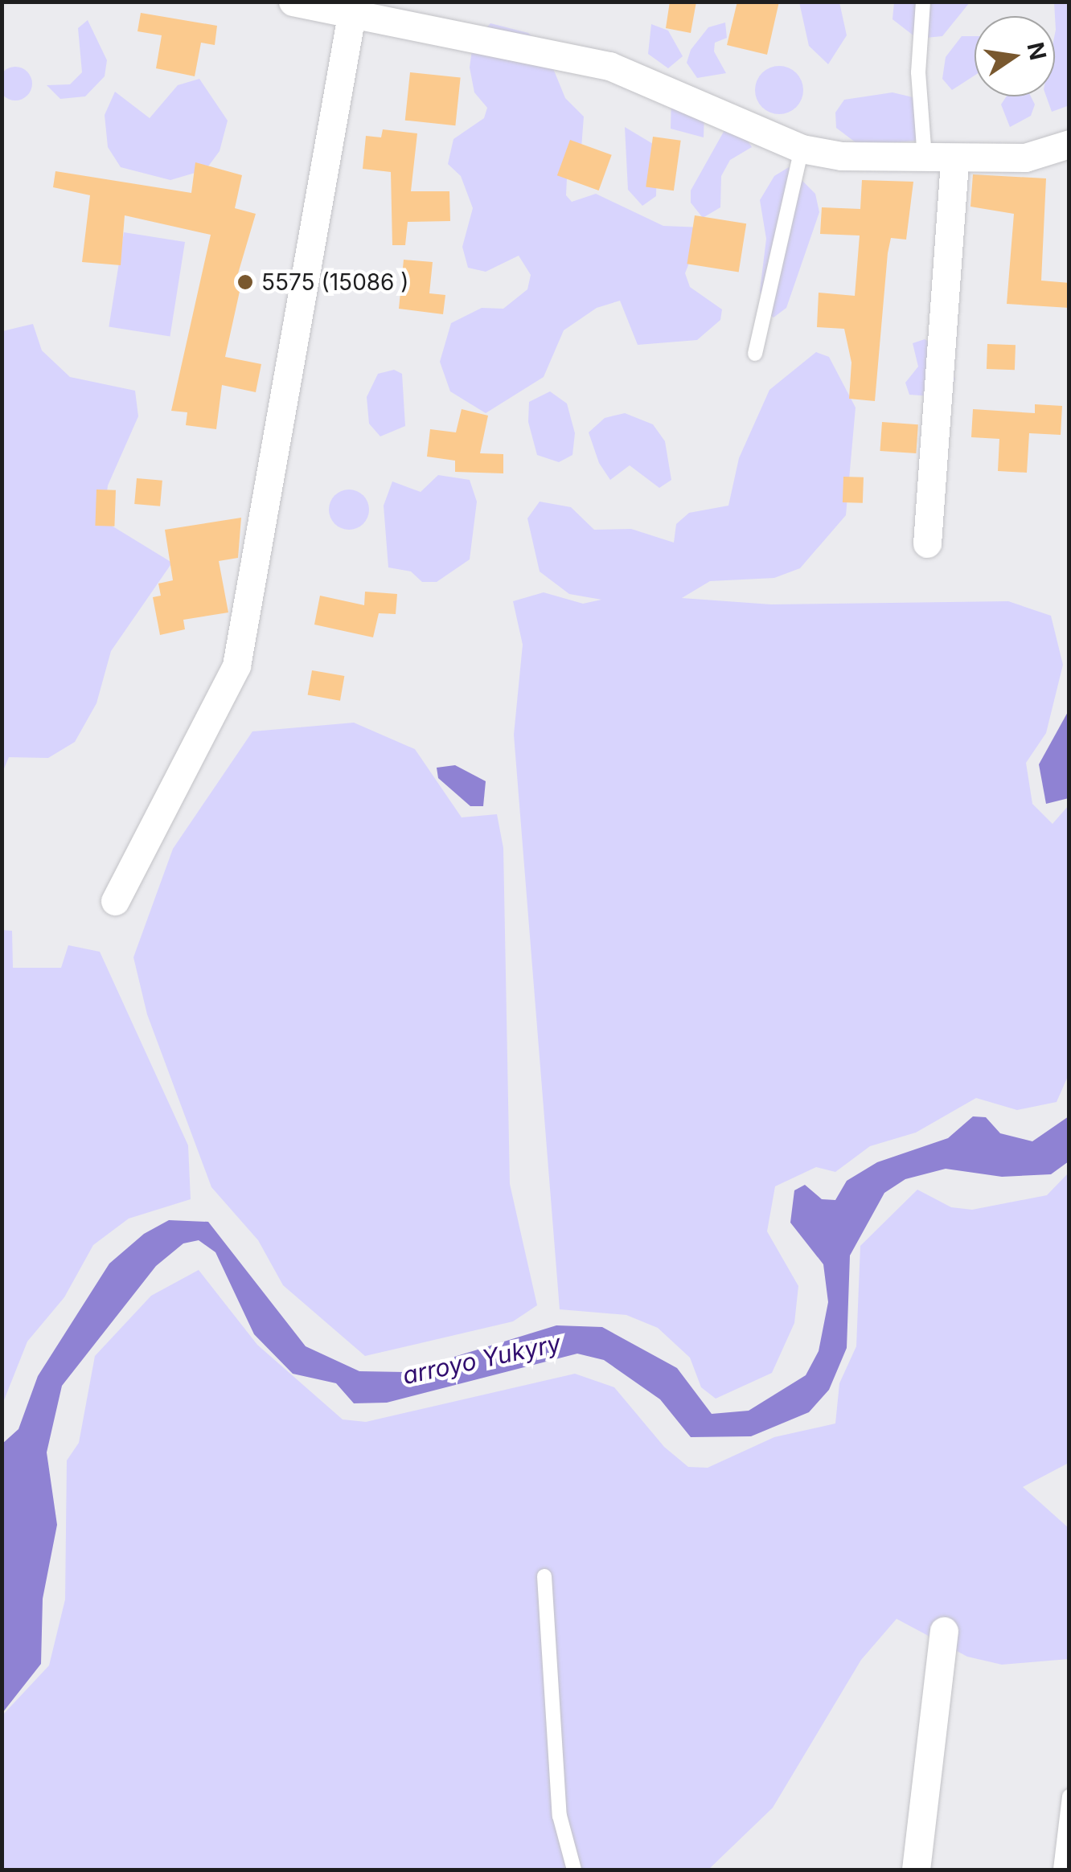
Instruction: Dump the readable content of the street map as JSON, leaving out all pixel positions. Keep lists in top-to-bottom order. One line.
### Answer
{"water":["arroyo Yukyry"],"places":["5575 (15086 )"],"north":"right"}
